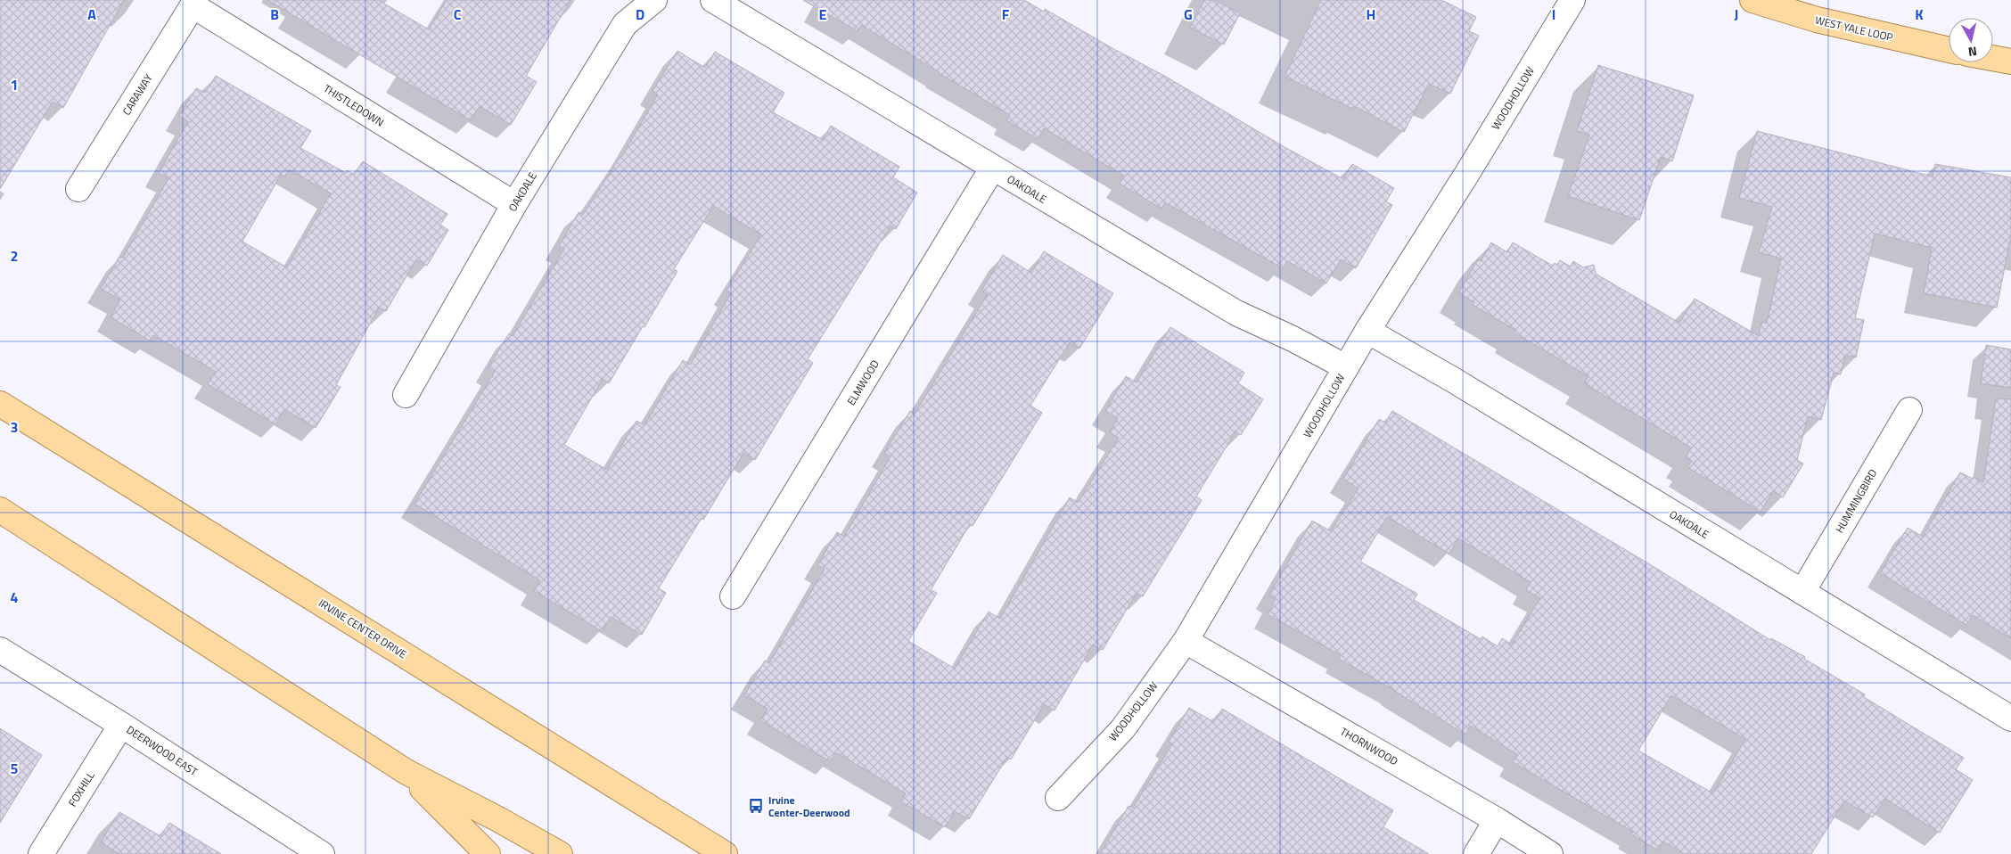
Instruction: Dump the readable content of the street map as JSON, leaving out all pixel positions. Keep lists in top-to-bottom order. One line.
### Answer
{"streets":{"main road":["WEST YALE LOOP","IRVINE CENTER DRIVE"],"street":["CARAWAY","WOODHOLLOW","THISTLEDOWN","OAKDALE","ELMWOOD","HUMMINGBIRD","THORNWOOD","DEERWOOD EAST","FOXHILL"]},"crossings":[["CARAWAY","THISTLEDOWN"],["WOODHOLLOW","OAKDALE"],["WOODHOLLOW","THORNWOOD"],["THISTLEDOWN","OAKDALE"],["OAKDALE","ELMWOOD"],["OAKDALE","HUMMINGBIRD"],["DEERWOOD EAST","FOXHILL"]],"places":{"bus stop":["Irvine Center-Deerwood"]},"north":"bottom","grid":{"columns":["A","B","C","D","E","F","G","H","I","J","K"],"rows":["1","2","3","4","5"]}}
